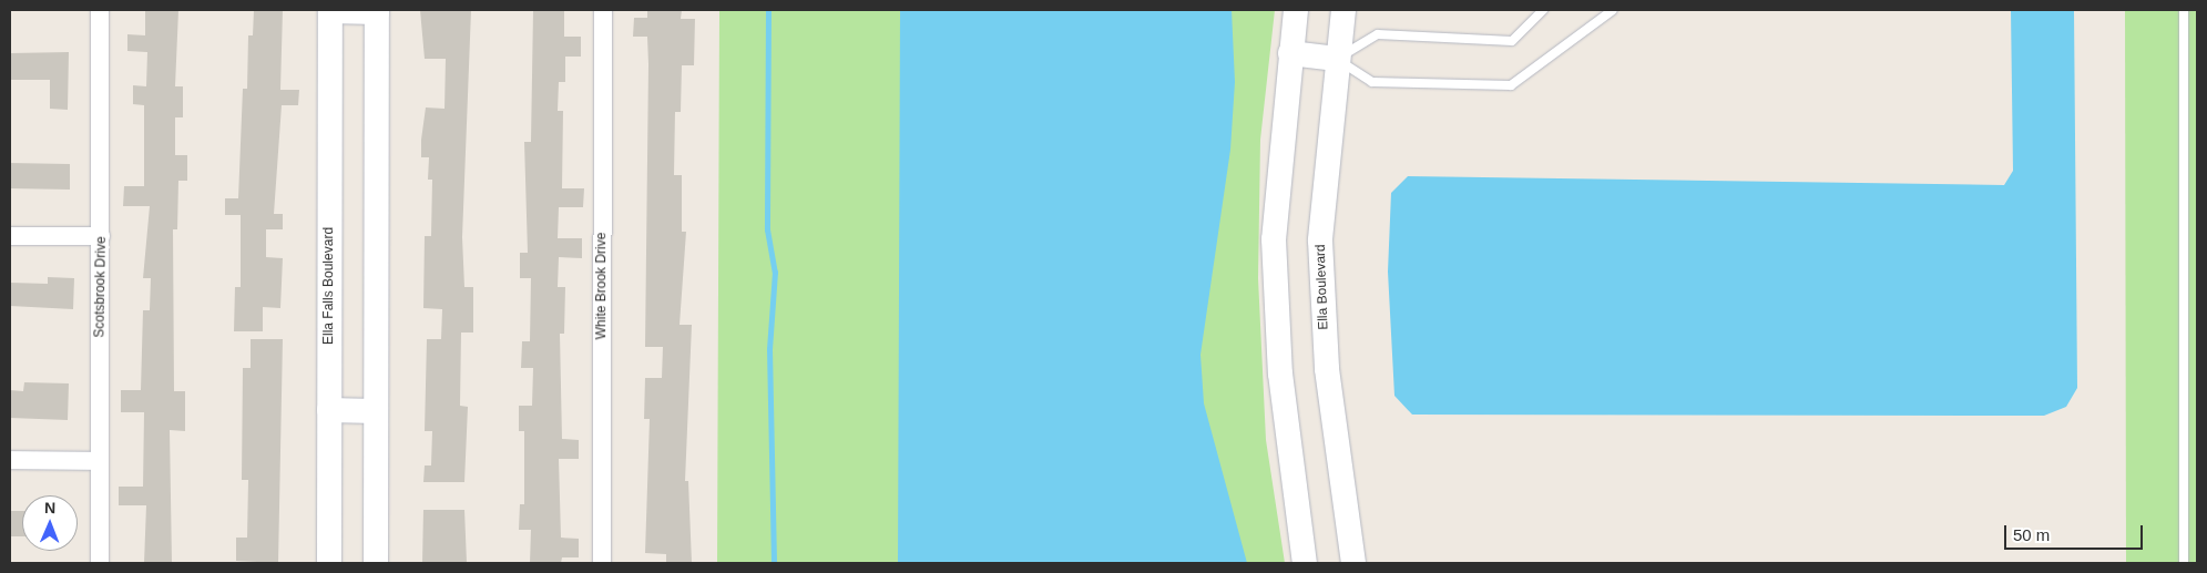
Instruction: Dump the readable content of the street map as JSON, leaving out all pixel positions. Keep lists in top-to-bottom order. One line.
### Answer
{"streets":{"street":["Ella Falls Boulevard","White Brook Drive","Scotsbrook Drive","Ella Boulevard"]},"scale_bar":"50 m","north":"top"}
